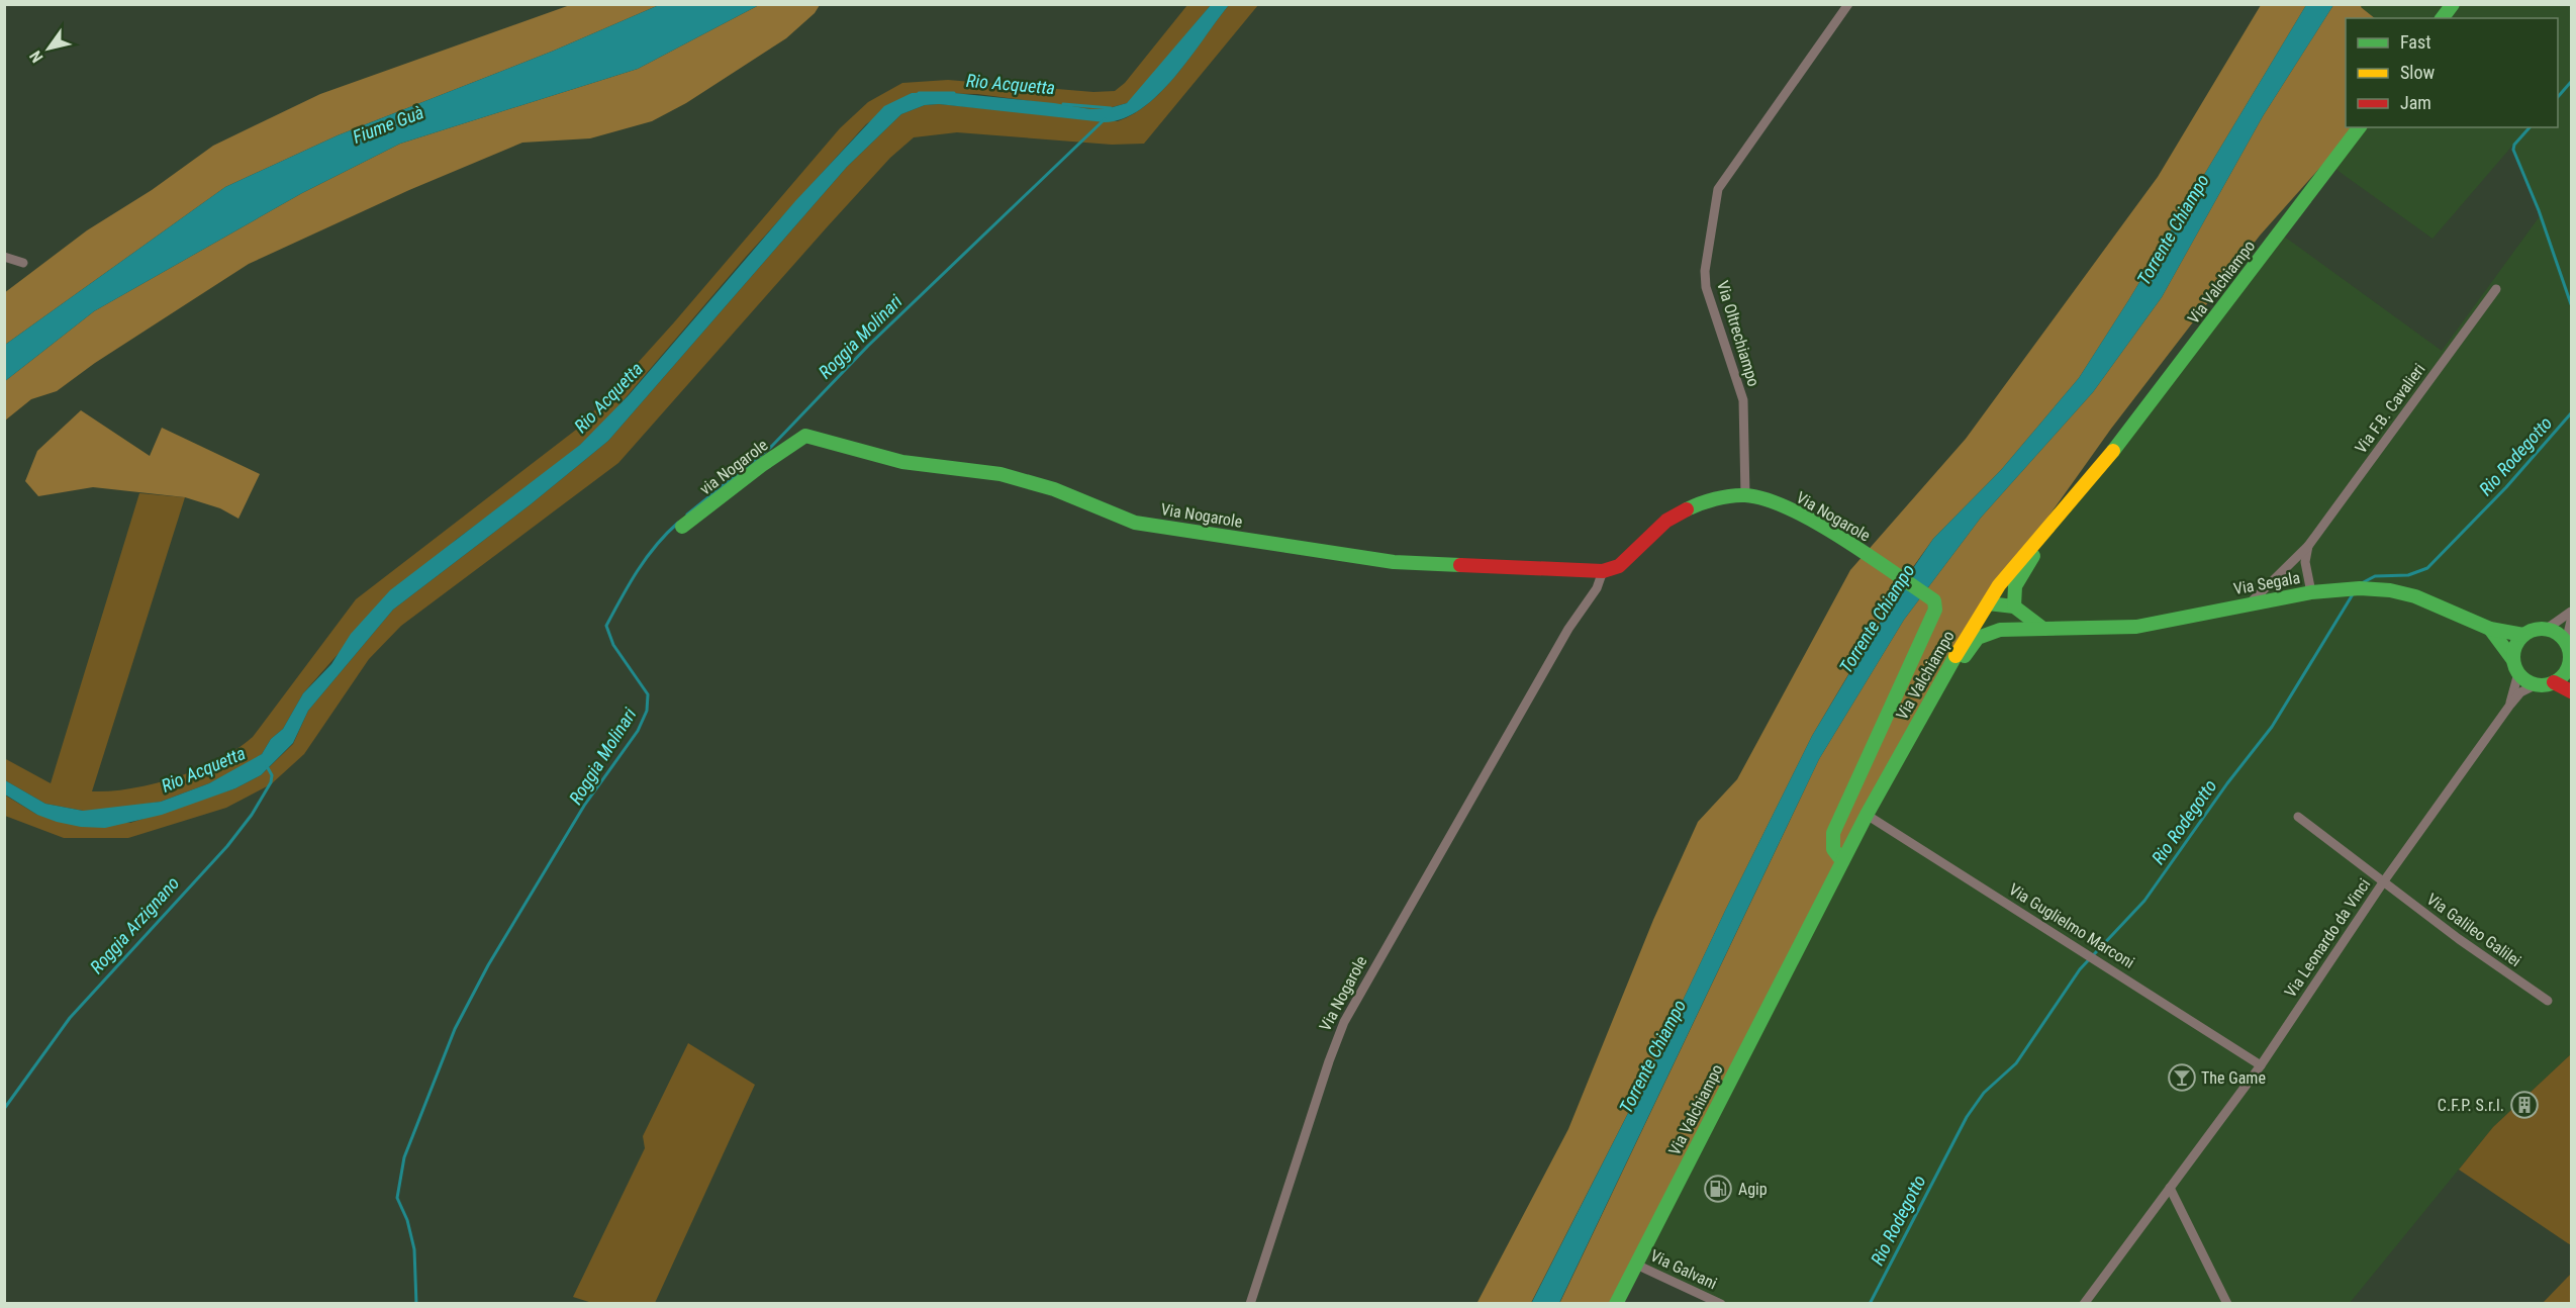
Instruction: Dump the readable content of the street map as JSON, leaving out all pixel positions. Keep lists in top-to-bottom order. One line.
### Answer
{"streets":{"street":["Via Valchiampo","Via Oltrechiampo","Via F.B. Cavalieri","via Nogarole","Via Nogarole","Via Segala","Via Guglielmo Marconi","Via Galileo Galilei","Via Leonardo da Vinci","Via Galvani"]},"crossings":[["Via Valchiampo","Via Nogarole"],["Via Valchiampo","Via Segala"],["Via Valchiampo","Via Guglielmo Marconi"],["Via Valchiampo","Via Galvani"],["Via Oltrechiampo","Via Nogarole"],["Via F.B. Cavalieri","Via Segala"],["via Nogarole","Via Nogarole"],["Via Segala","Via Leonardo da Vinci"],["Via Guglielmo Marconi","Via Leonardo da Vinci"],["Via Galileo Galilei","Via Leonardo da Vinci"]],"water":["Rio Acquetta","Fiume Guà","Torrente Chiampo","Roggia Molinari","Rio Rodegotto","Roggia Arzignano"],"places":{"bar":["The Game"],"building":["C.F.P. S.r.l."],"fuel station":["Agip"]},"legend":["Fast","Slow","Jam"],"north":"bottom left"}
